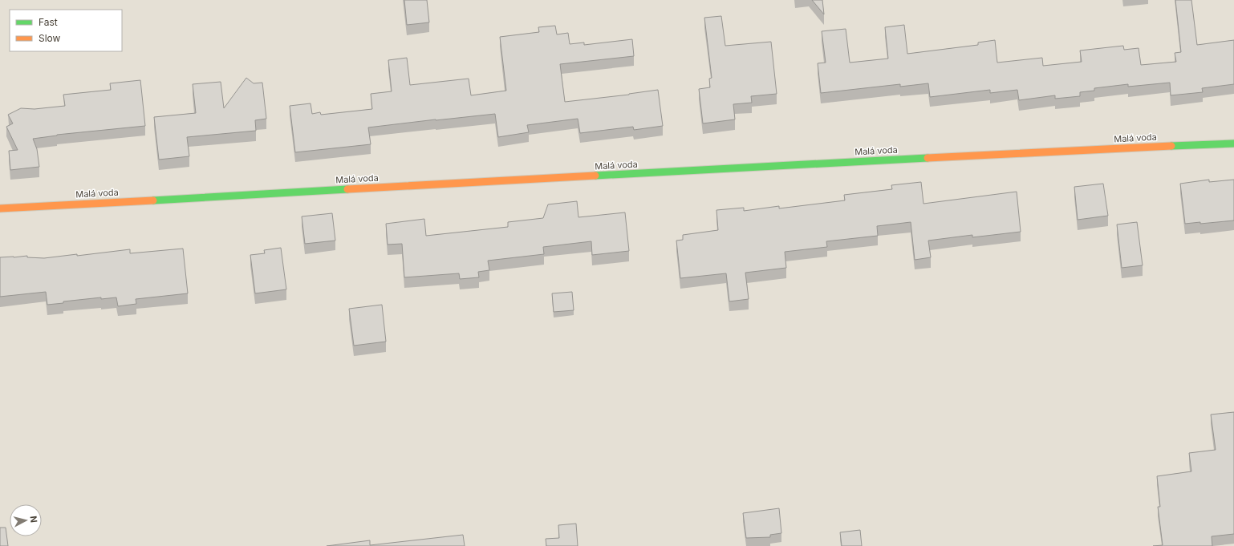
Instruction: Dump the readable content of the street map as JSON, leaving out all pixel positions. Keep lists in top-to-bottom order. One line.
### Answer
{"streets":{"street":["Malá voda"]},"legend":["Fast","Slow"],"north":"right"}
